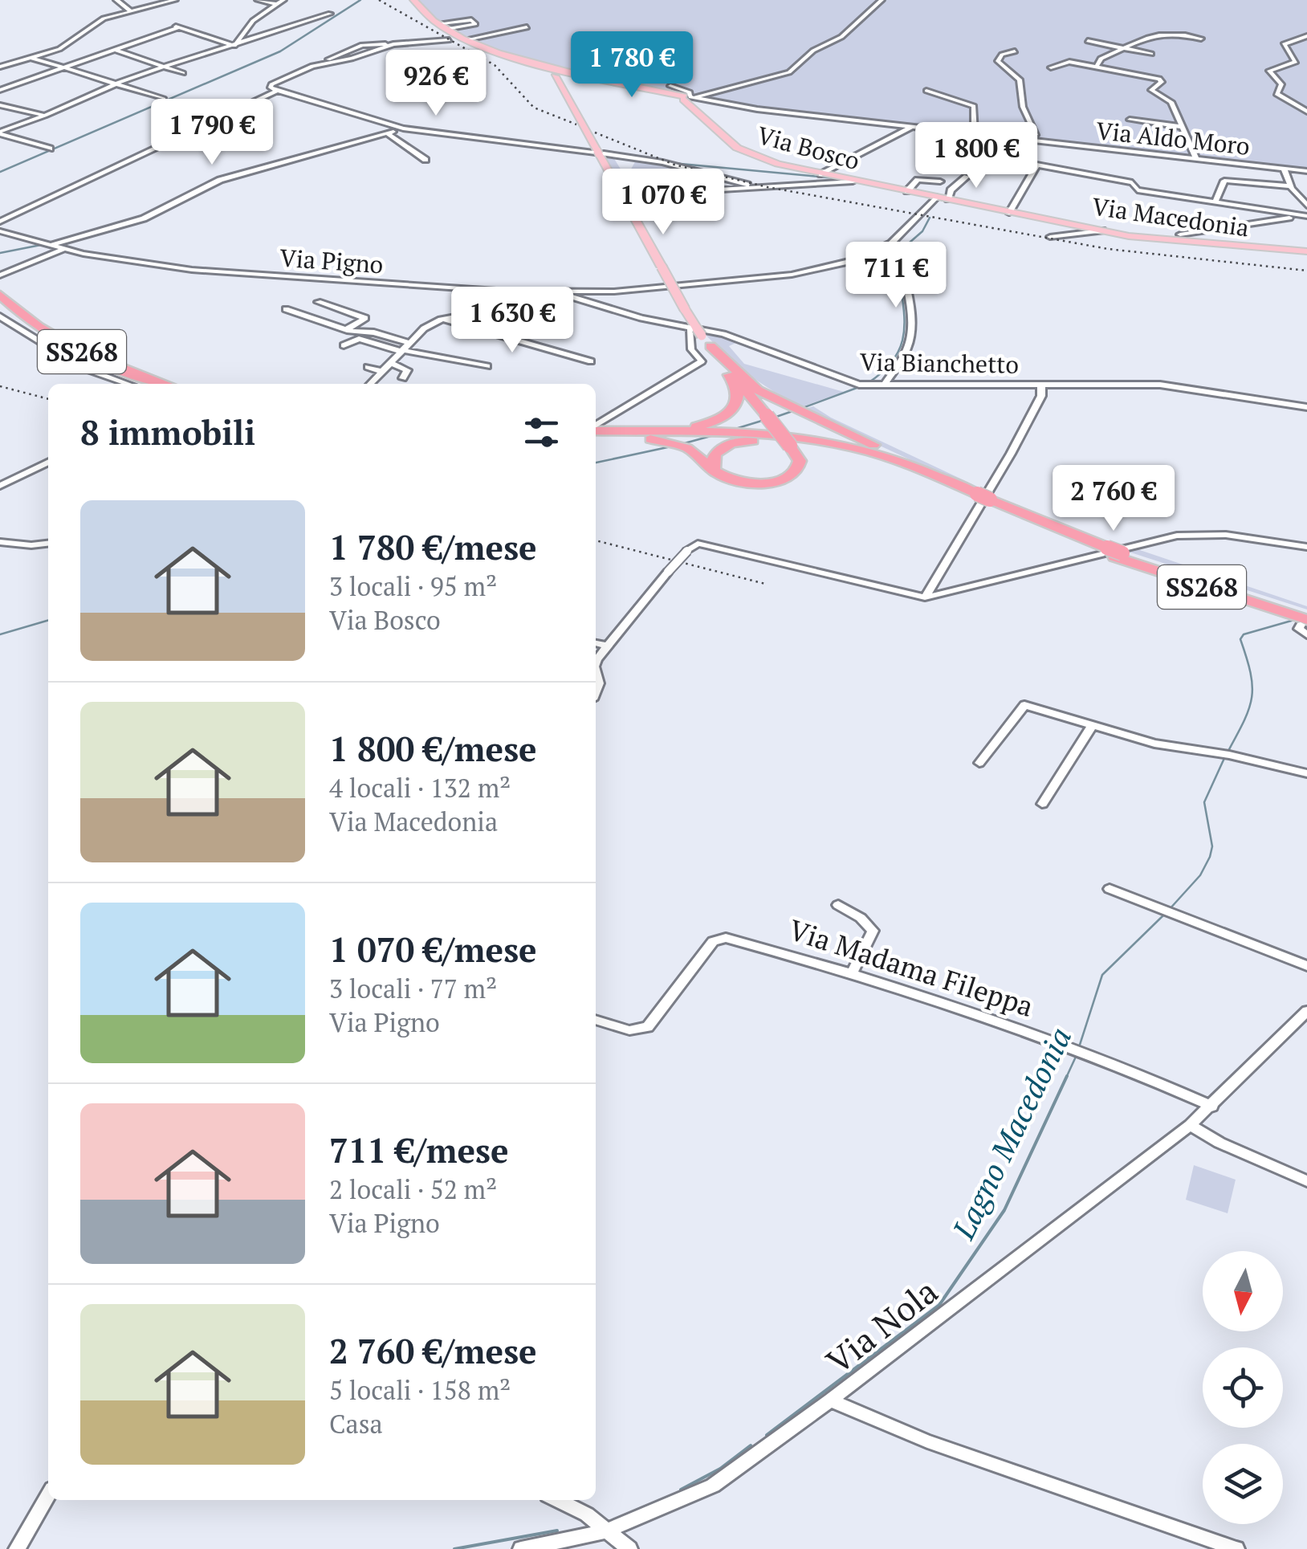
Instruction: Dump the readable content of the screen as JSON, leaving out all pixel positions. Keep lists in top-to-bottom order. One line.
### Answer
{"streets":{"highway":["SS268"],"main road":["Via Bosco","Via Macedonia"],"street":["Via Aldo Moro","Via Pigno","Via Bianchetto","Via Madama Fileppa","Via Nola"]},"crossings":[["Via Aldo Moro","Via Bosco"],["Via Bosco","Via Macedonia"],["Via Bosco","Via Pigno"],["Via Macedonia","Via Pigno"],["Via Pigno","Via Bianchetto"],["Via Madama Fileppa","Via Nola"]],"water":["Lagno Macedonia"],"north":"bottom","page":{"price":["1 780 €","926 €","1 790 €","1 800 €","1 070 €","711 €","1 630 €","2 760 €"],"heading":"8 immobili","list":[{"name":"1 780 €/mese","note":"3 locali · 95 m² · Via Bosco"},{"name":"1 800 €/mese","note":"4 locali · 132 m² · Via Macedonia"},{"name":"1 070 €/mese","note":"3 locali · 77 m² · Via Pigno"},{"name":"711 €/mese","note":"2 locali · 52 m² · Via Pigno"},{"name":"2 760 €/mese","note":"5 locali · 158 m² · Casa"}]}}
